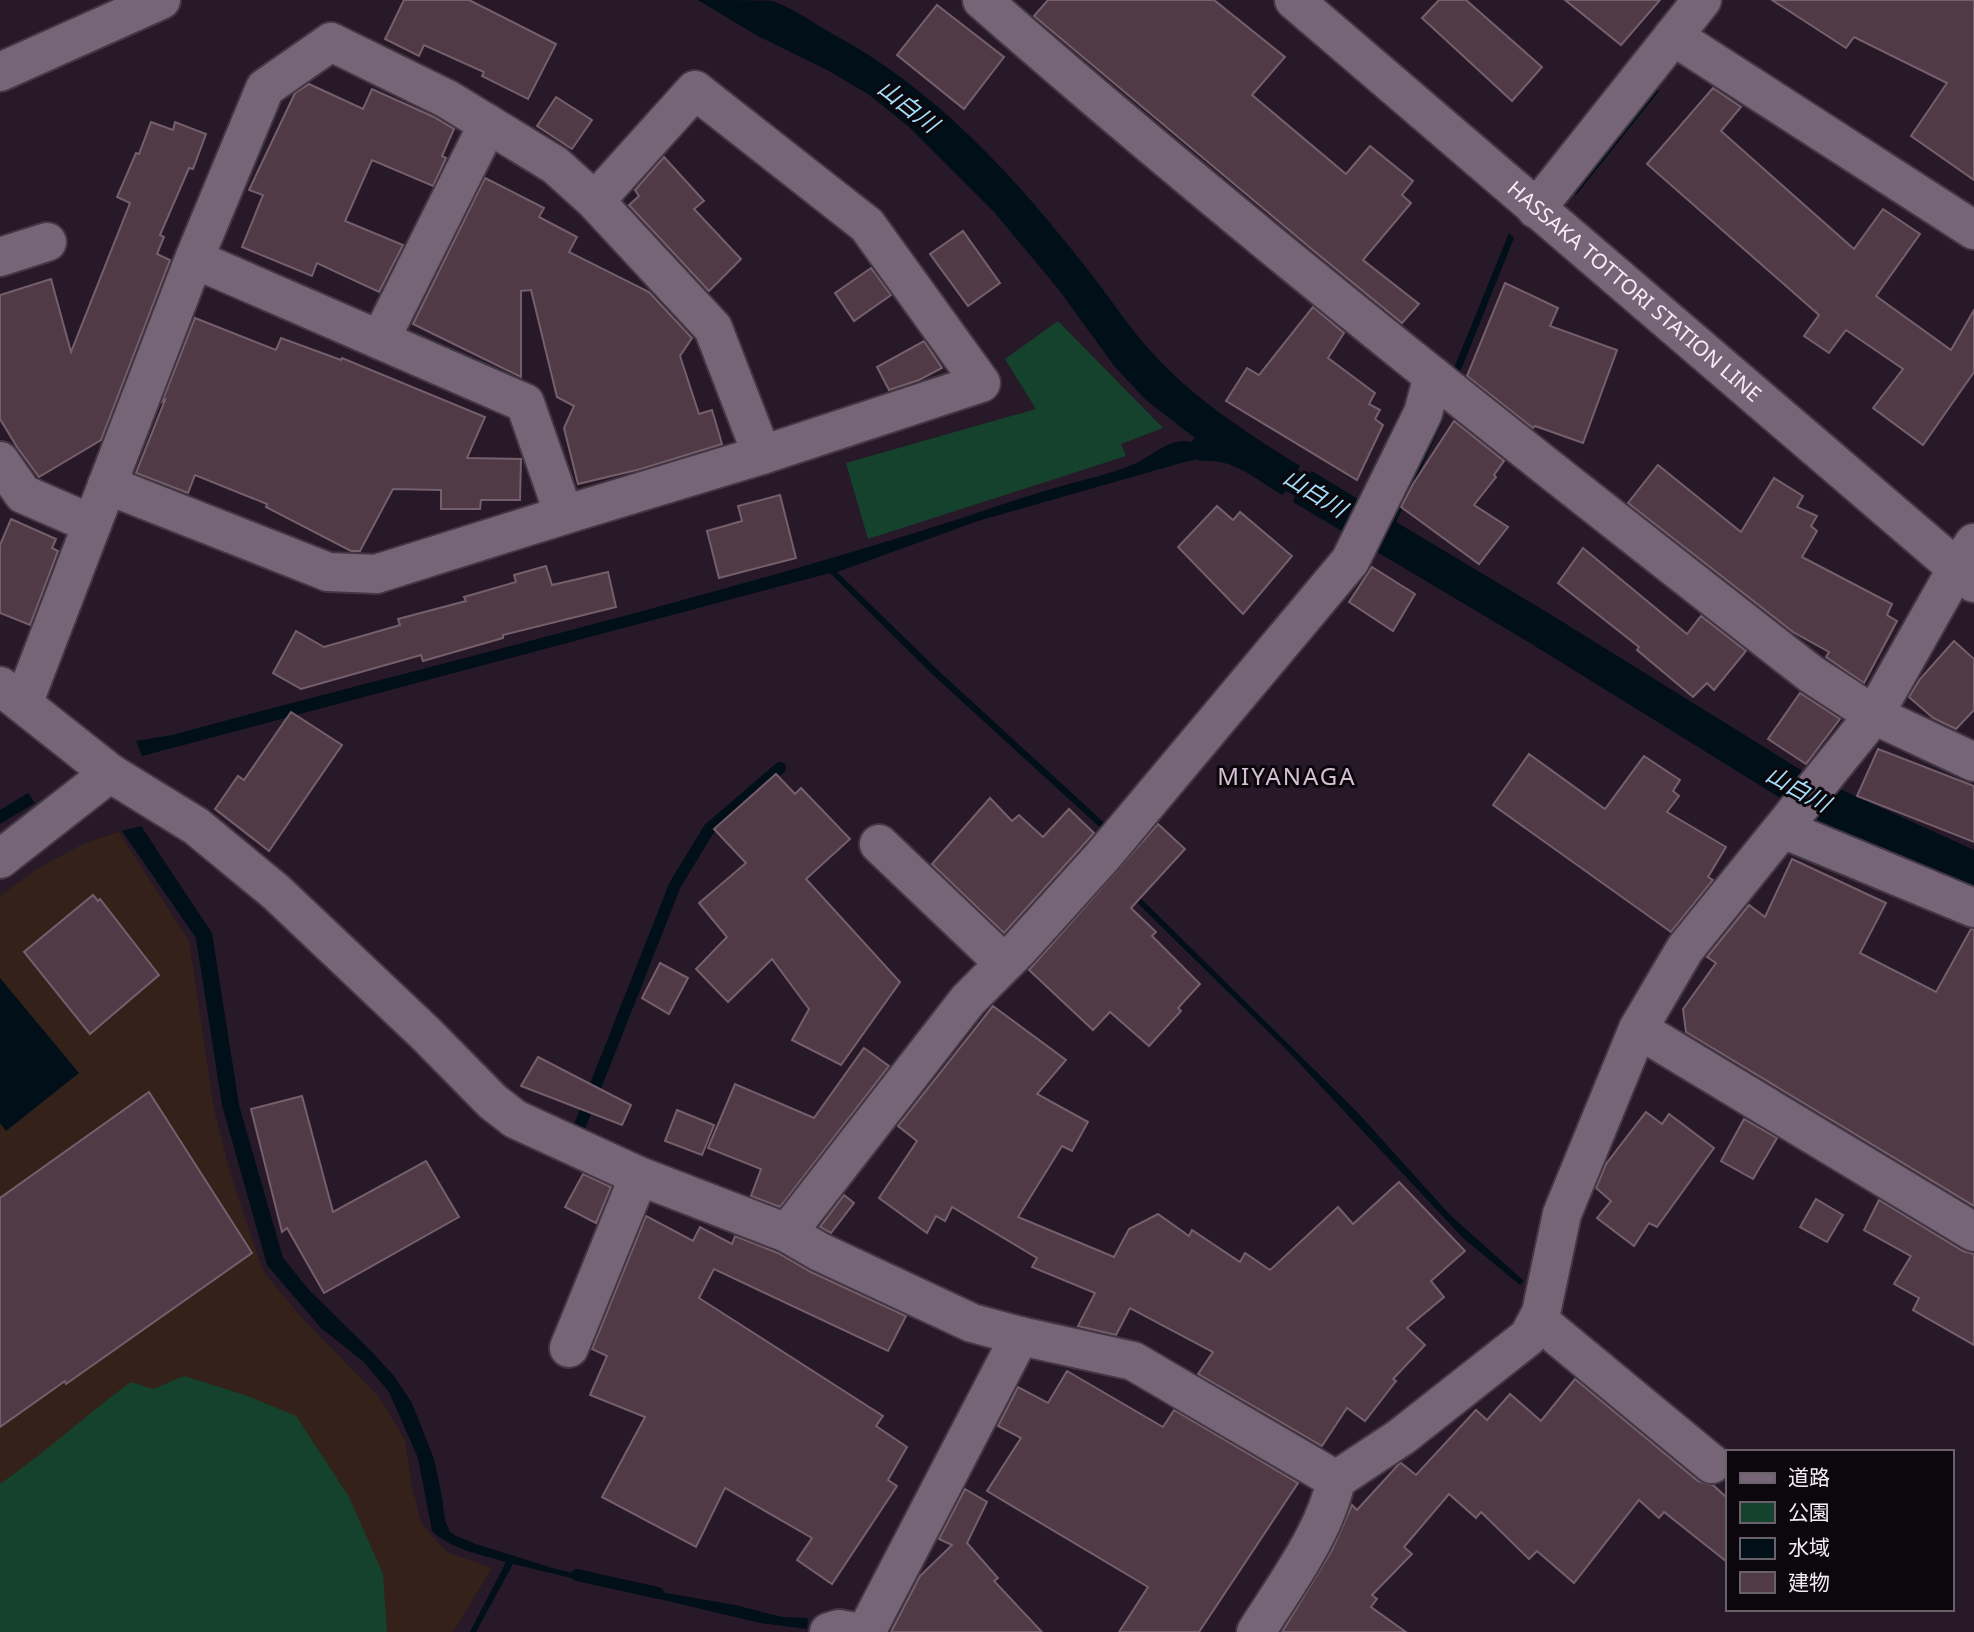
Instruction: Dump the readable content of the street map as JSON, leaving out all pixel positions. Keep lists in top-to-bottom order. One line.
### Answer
{"streets":{"street":["HASSAKA TOTTORI STATION LINE"]},"districts":["MIYANAGA"],"water":["山白川"],"legend":["道路","公園","水域","建物"]}
